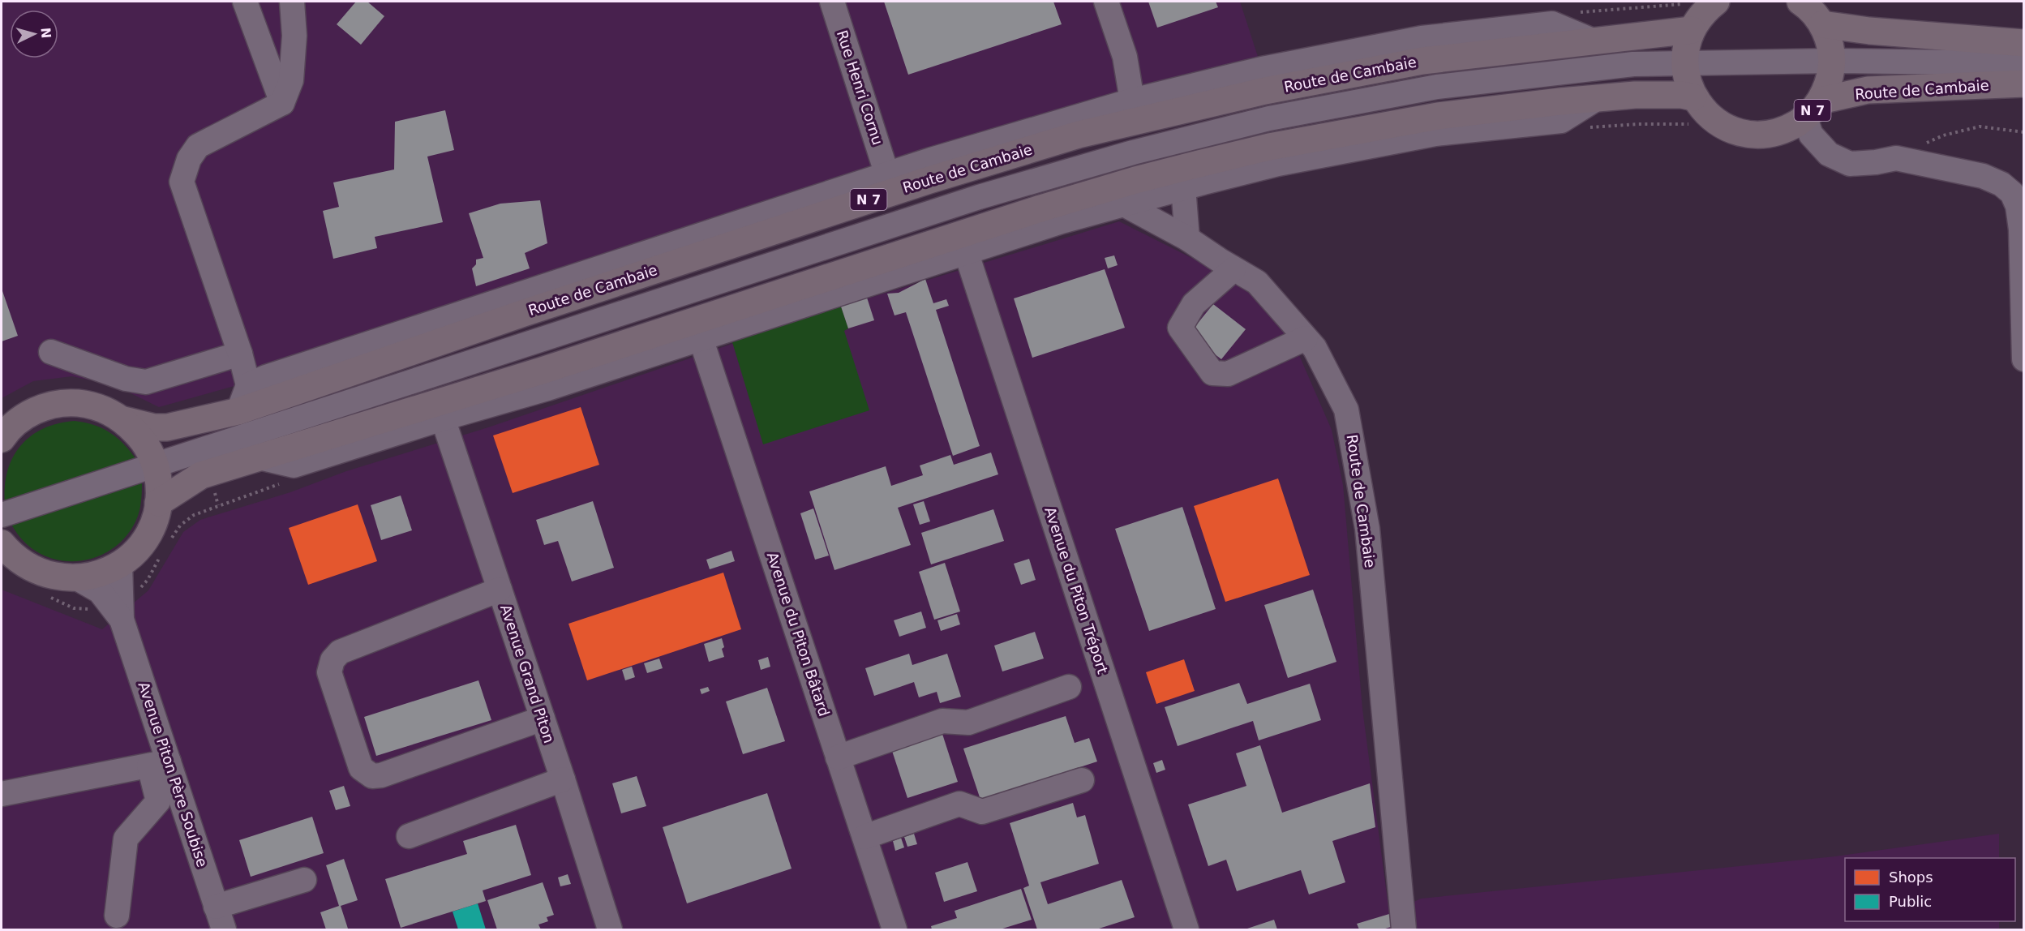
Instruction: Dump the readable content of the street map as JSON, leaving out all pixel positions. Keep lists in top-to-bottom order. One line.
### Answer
{"streets":{"main road":["Route de Cambaie","N 7"],"street":["Rue Henri Cornu","Avenue du Piton Tréport","Avenue du Piton Bâtard","Avenue Grand Piton","Avenue Piton Père Soubise"]},"crossings":[["Route de Cambaie","N 7"]],"legend":["Shops","Public"],"north":"right"}
